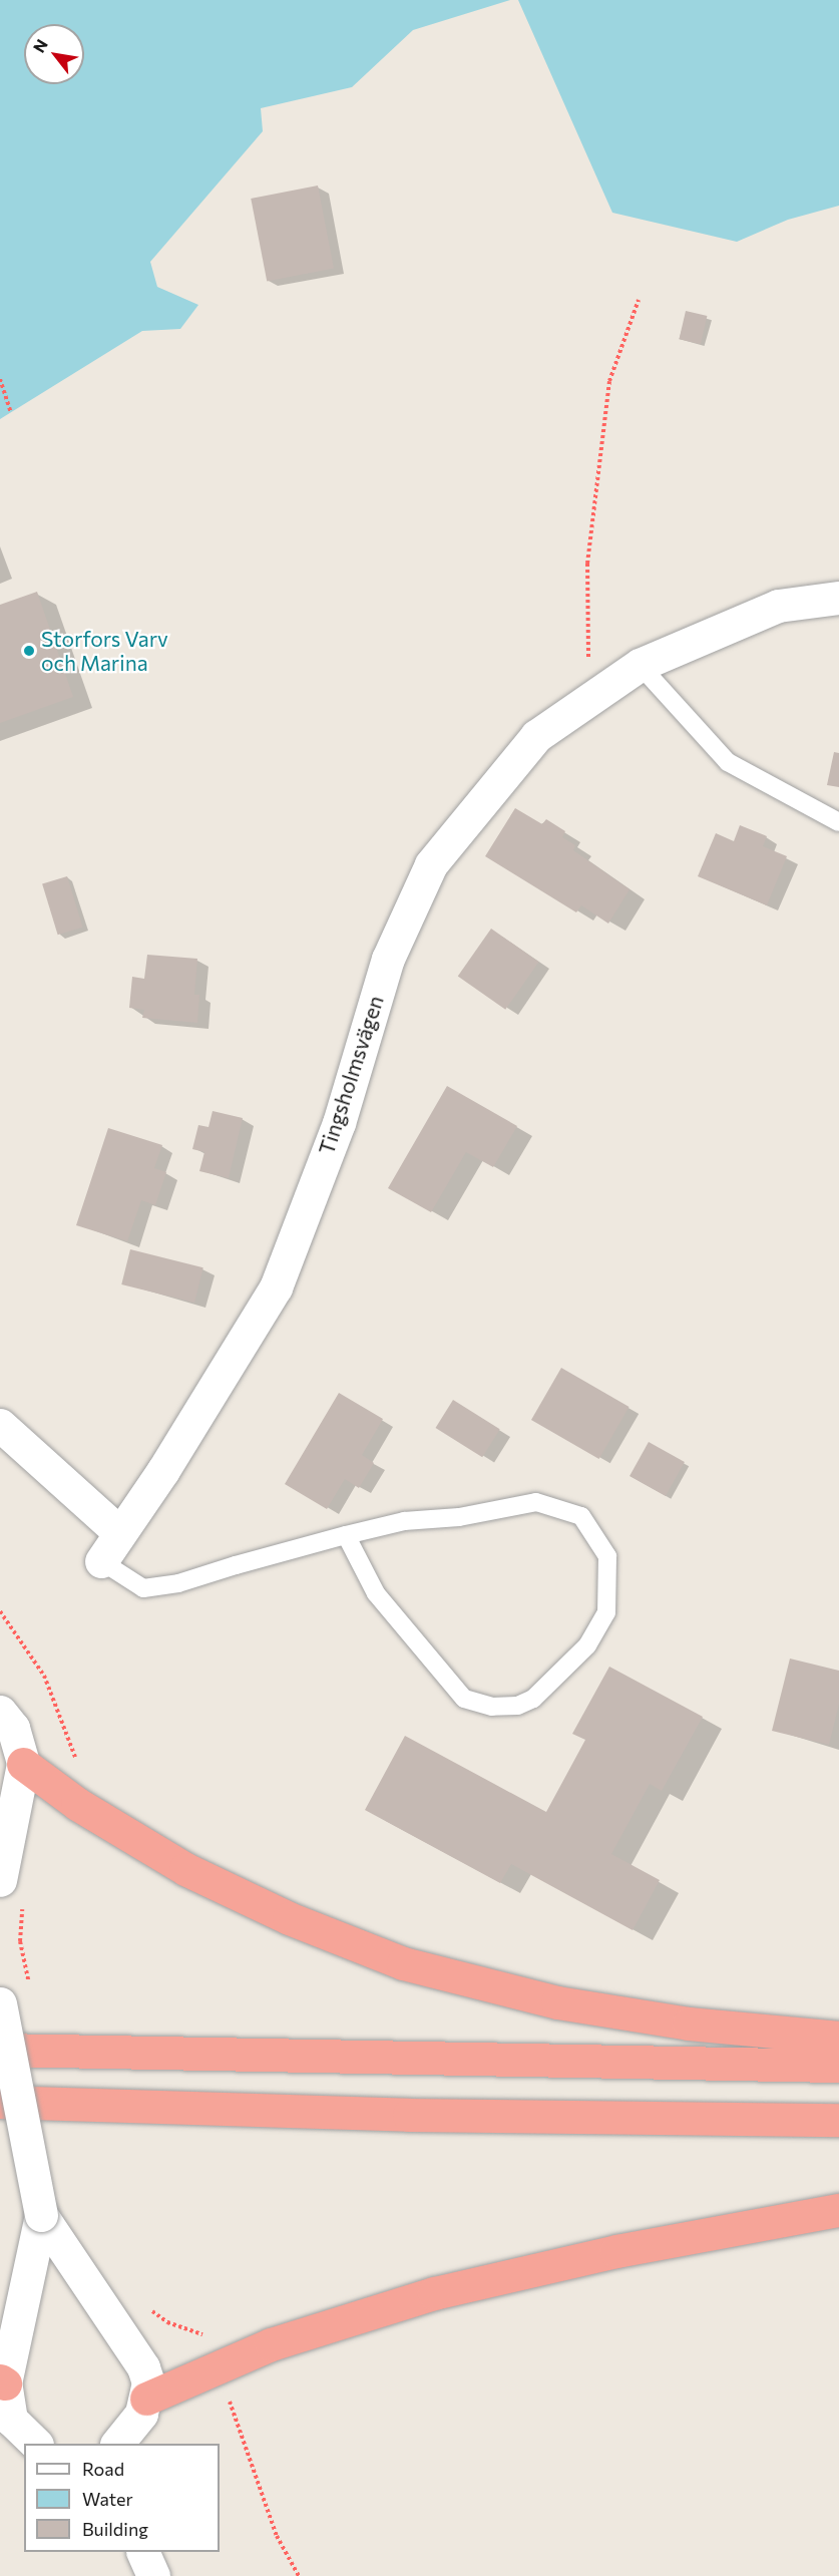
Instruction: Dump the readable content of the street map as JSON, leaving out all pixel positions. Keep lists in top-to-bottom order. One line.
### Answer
{"streets":{"street":["Tingsholmsvägen"]},"places":["Storfors Varv och Marina"],"legend":["Road","Water","Building"],"north":"top left"}
